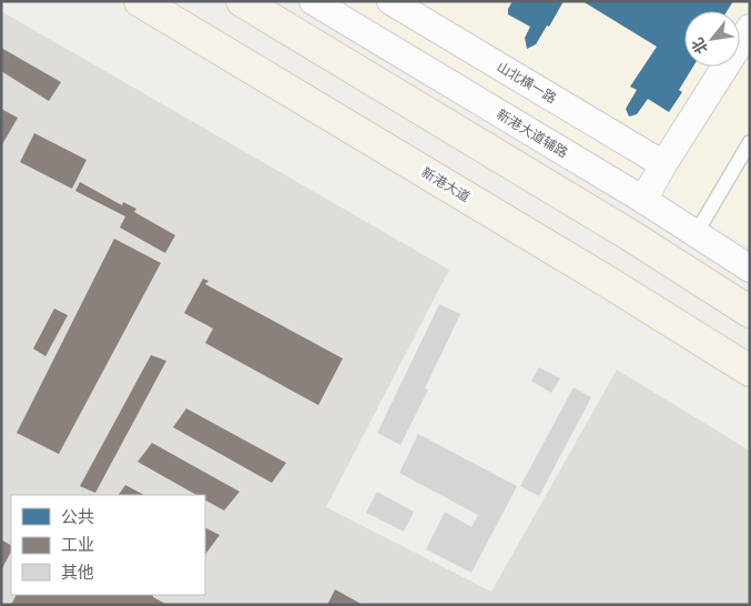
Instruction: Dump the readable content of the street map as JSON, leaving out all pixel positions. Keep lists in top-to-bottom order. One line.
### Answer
{"streets":{"main road":["新港大道"],"street":["山北横一路","新港大道辅路"]},"legend":["公共","工业","其他"],"north":"bottom left"}
